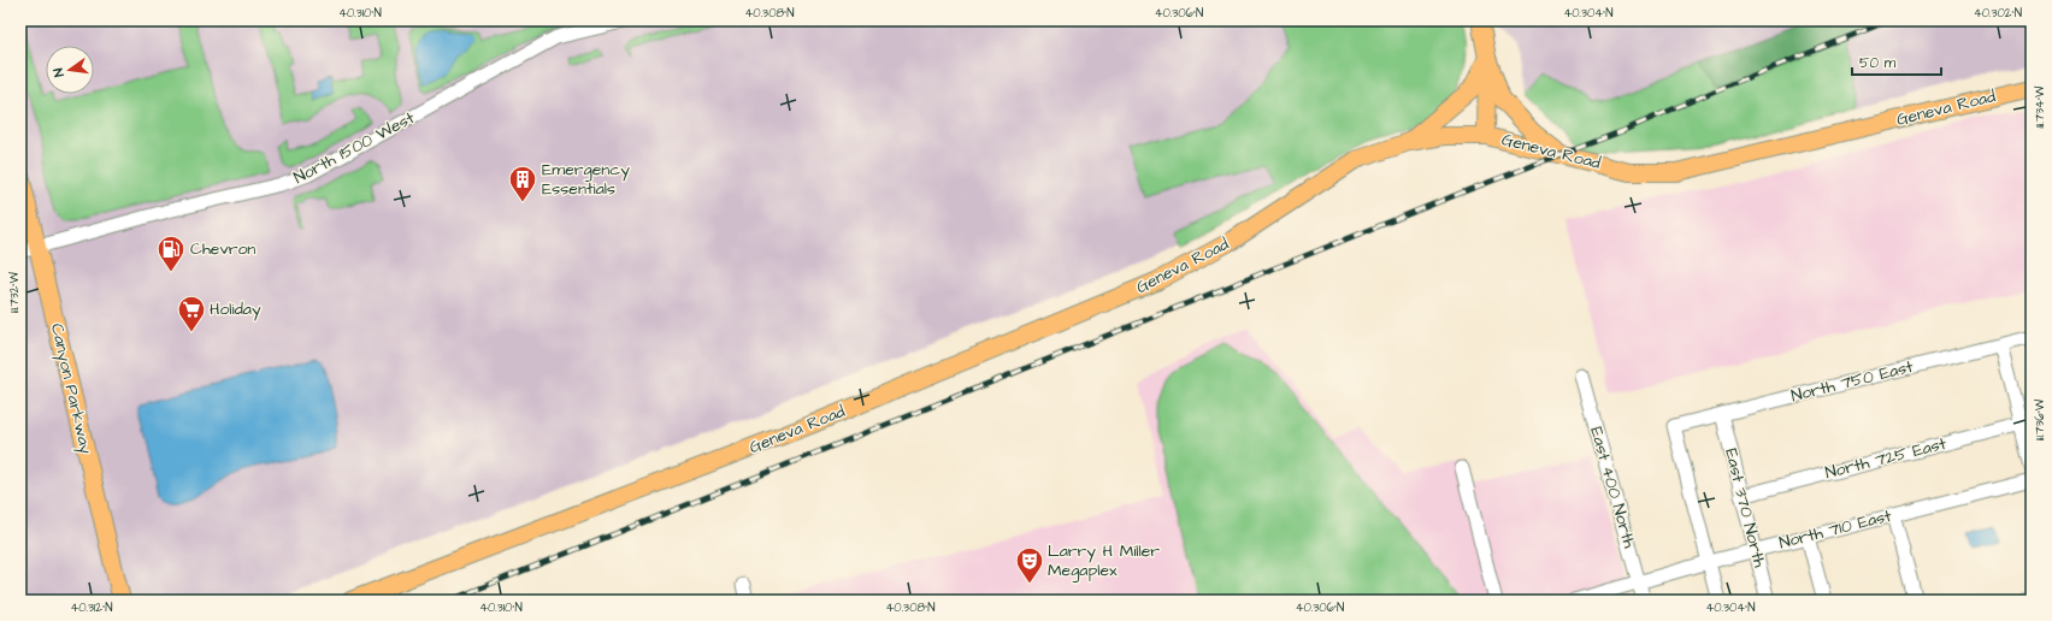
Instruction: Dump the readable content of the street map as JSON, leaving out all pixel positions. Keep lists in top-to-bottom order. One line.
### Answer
{"streets":{"main road":["Geneva Road","Canyon Parkway"],"street":["North 1500 West","North 750 East","North 725 East","East 400 North","East 370 North","North 710 East"]},"crossings":[["North 1500 West","Canyon Parkway"],["North 750 East","East 370 North"],["North 750 East","North 710 East"],["North 725 East","East 370 North"],["East 400 North","North 710 East"],["East 370 North","North 710 East"]],"places":{"building":["Emergency Essentials"],"fuel station":["Chevron"],"supermarket":["Holiday"],"theatre":["Larry H Miller Megaplex"]},"scale_bar":"50 m","north":"left","coordinates":["40.310°N","40.308°N","40.306°N","40.304°N","40.302°N","111.734°W","111.732°W","111.736°W","40.312°N"]}
